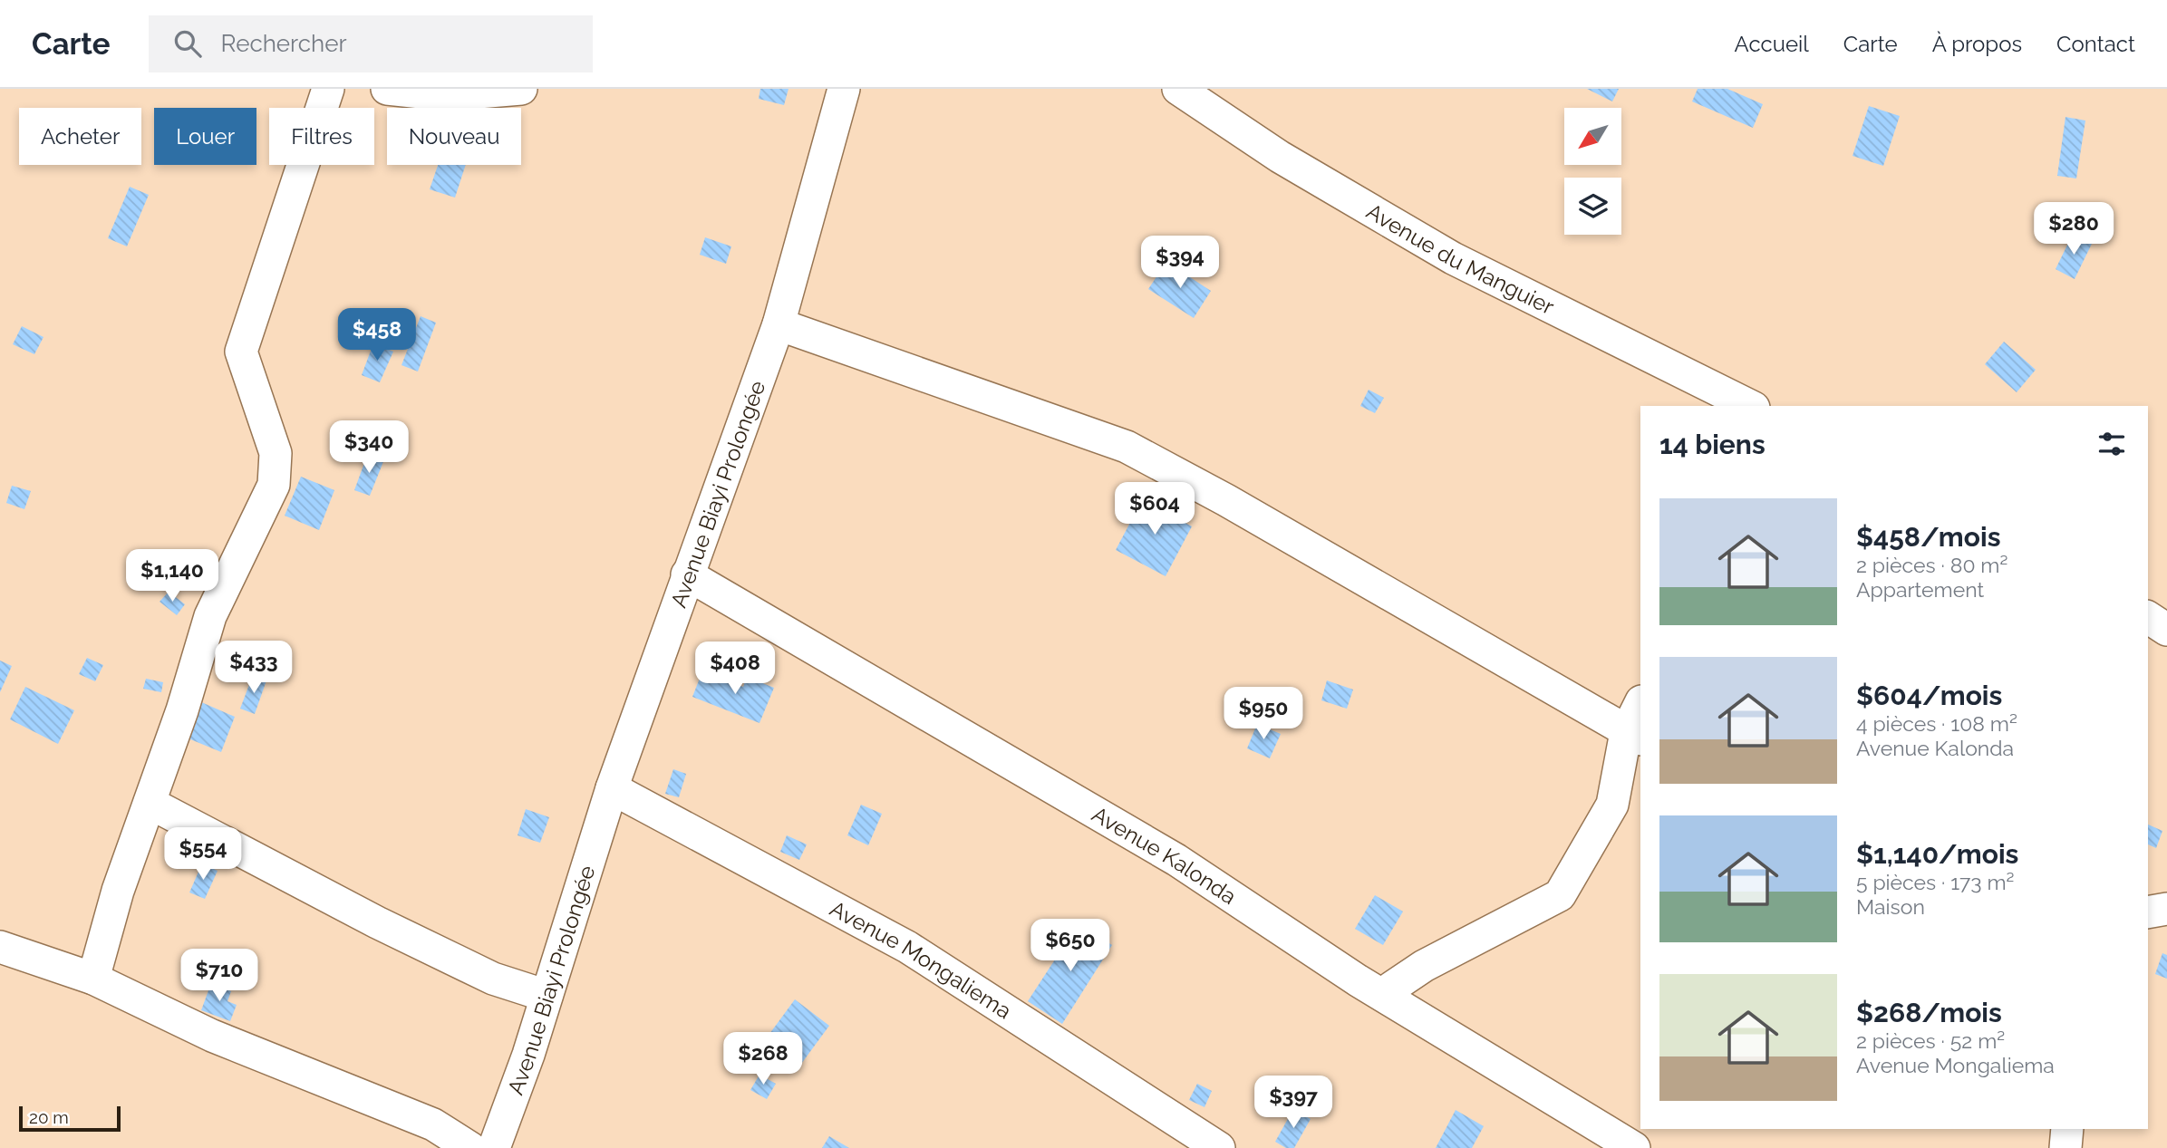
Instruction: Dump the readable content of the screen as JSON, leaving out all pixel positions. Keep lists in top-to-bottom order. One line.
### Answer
{"streets":{"street":["Avenue du Manguier","Avenue Biayi Prolongée","Avenue Kalonda","Avenue Mongaliema"]},"crossings":[["Avenue Biayi Prolongée","Avenue Kalonda"],["Avenue Biayi Prolongée","Avenue Mongaliema"]],"scale_bar":"20 m","north":"bottom left","page":{"header":"Carte","search":"Rechercher","nav":["Accueil","Carte","À propos","Contact"],"chip":["Acheter","Louer","Filtres","Nouveau"],"price":["$280","$394","$458","$340","$604","$1,140","$433","$408","$950","$554","$650","$710","$268","$397"],"heading":"14 biens","list":[{"name":"$458/mois","note":"2 pièces · 80 m² · Appartement"},{"name":"$604/mois","note":"4 pièces · 108 m² · Avenue Kalonda"},{"name":"$1,140/mois","note":"5 pièces · 173 m² · Maison"},{"name":"$268/mois","note":"2 pièces · 52 m² · Avenue Mongaliema"}],"scale":"20 m"}}
